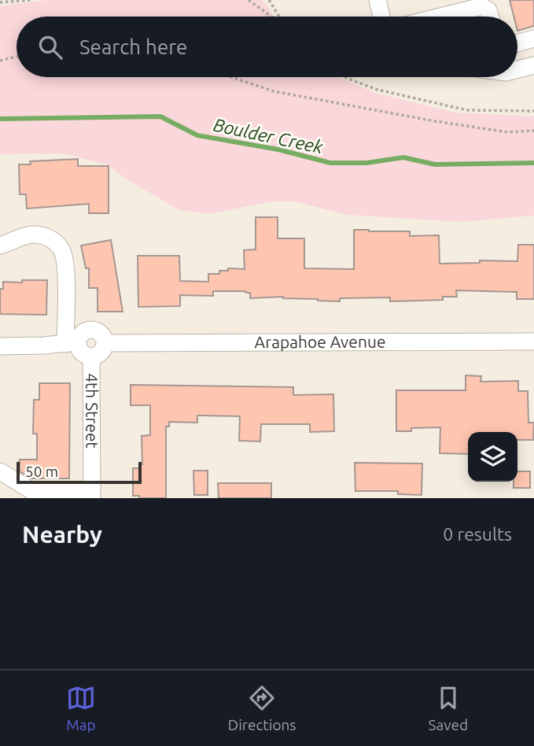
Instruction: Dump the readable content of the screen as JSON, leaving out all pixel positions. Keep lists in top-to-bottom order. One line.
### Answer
{"streets":{"street":["Arapahoe Avenue","4th Street"]},"crossings":[["Arapahoe Avenue","4th Street"]],"water":["Boulder Creek"],"scale_bar":"50 m","page":{"search":"Search here","scale":"50 m","heading":["Nearby","0 results"],"nav":["Map","Directions","Saved"]}}
